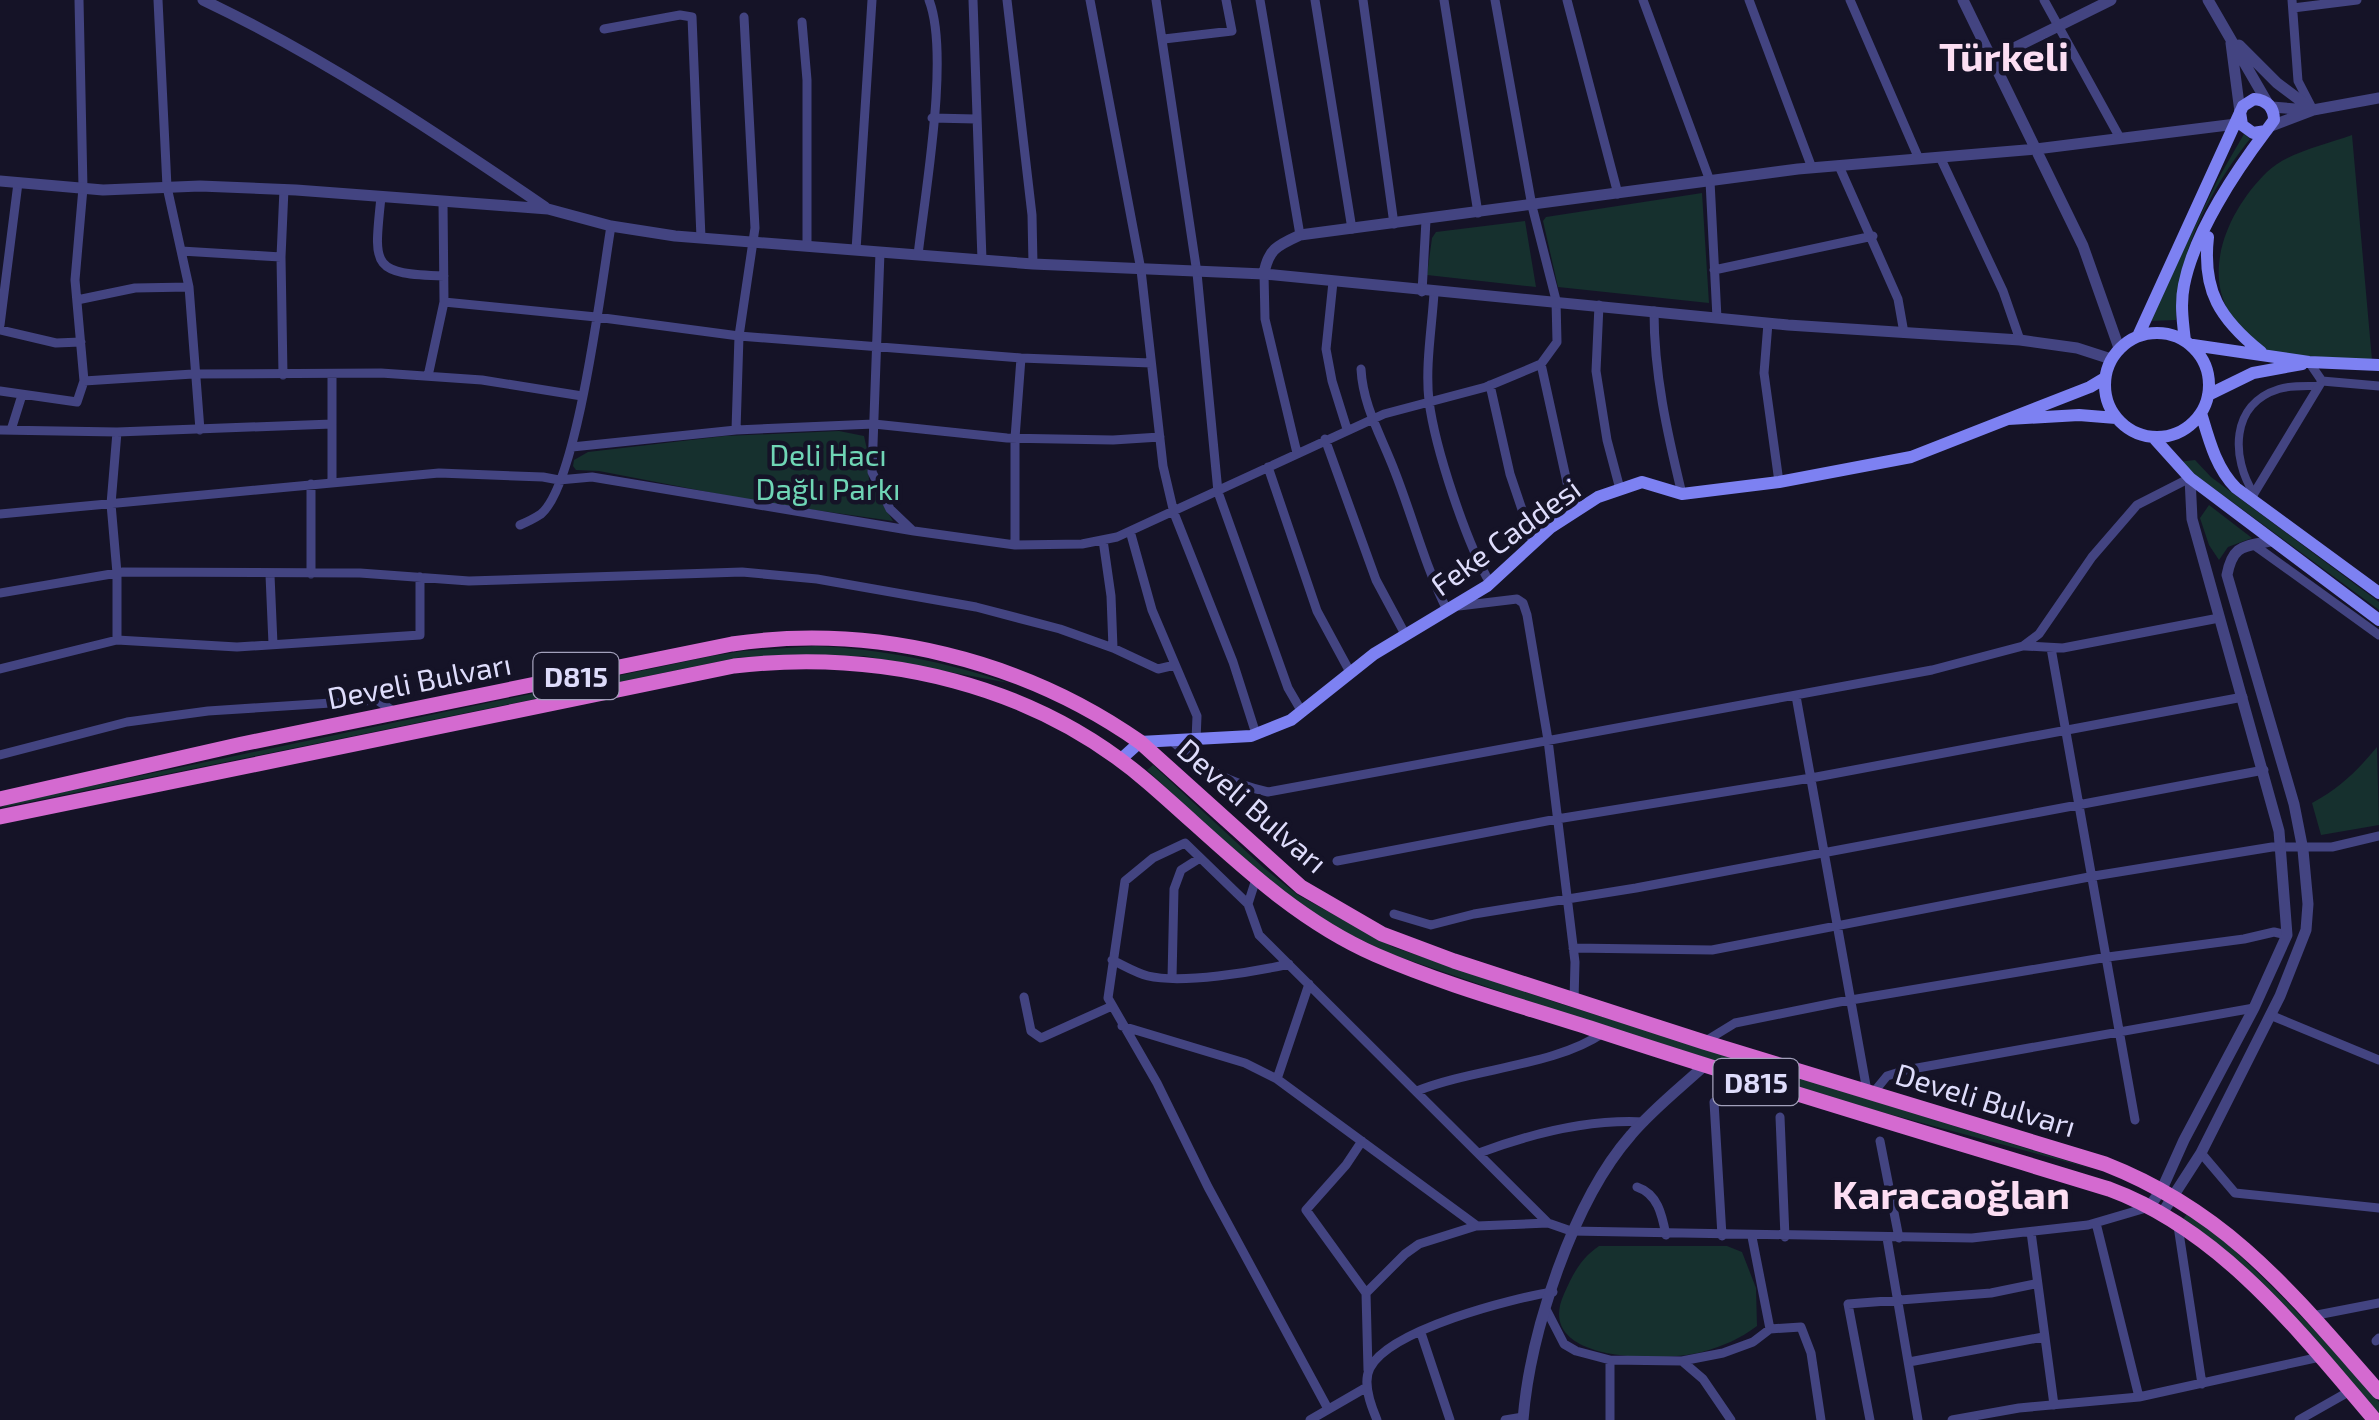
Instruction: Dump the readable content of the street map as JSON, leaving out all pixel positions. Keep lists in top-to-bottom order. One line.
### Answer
{"streets":{"highway":["D815","Develi Bulvarı"],"main road":["Feke Caddesi"]},"crossings":[["Feke Caddesi","Develi Bulvarı"]],"districts":["Türkeli","Karacaoğlan"],"parks":["Deli Hacı Dağlı Parkı"]}
